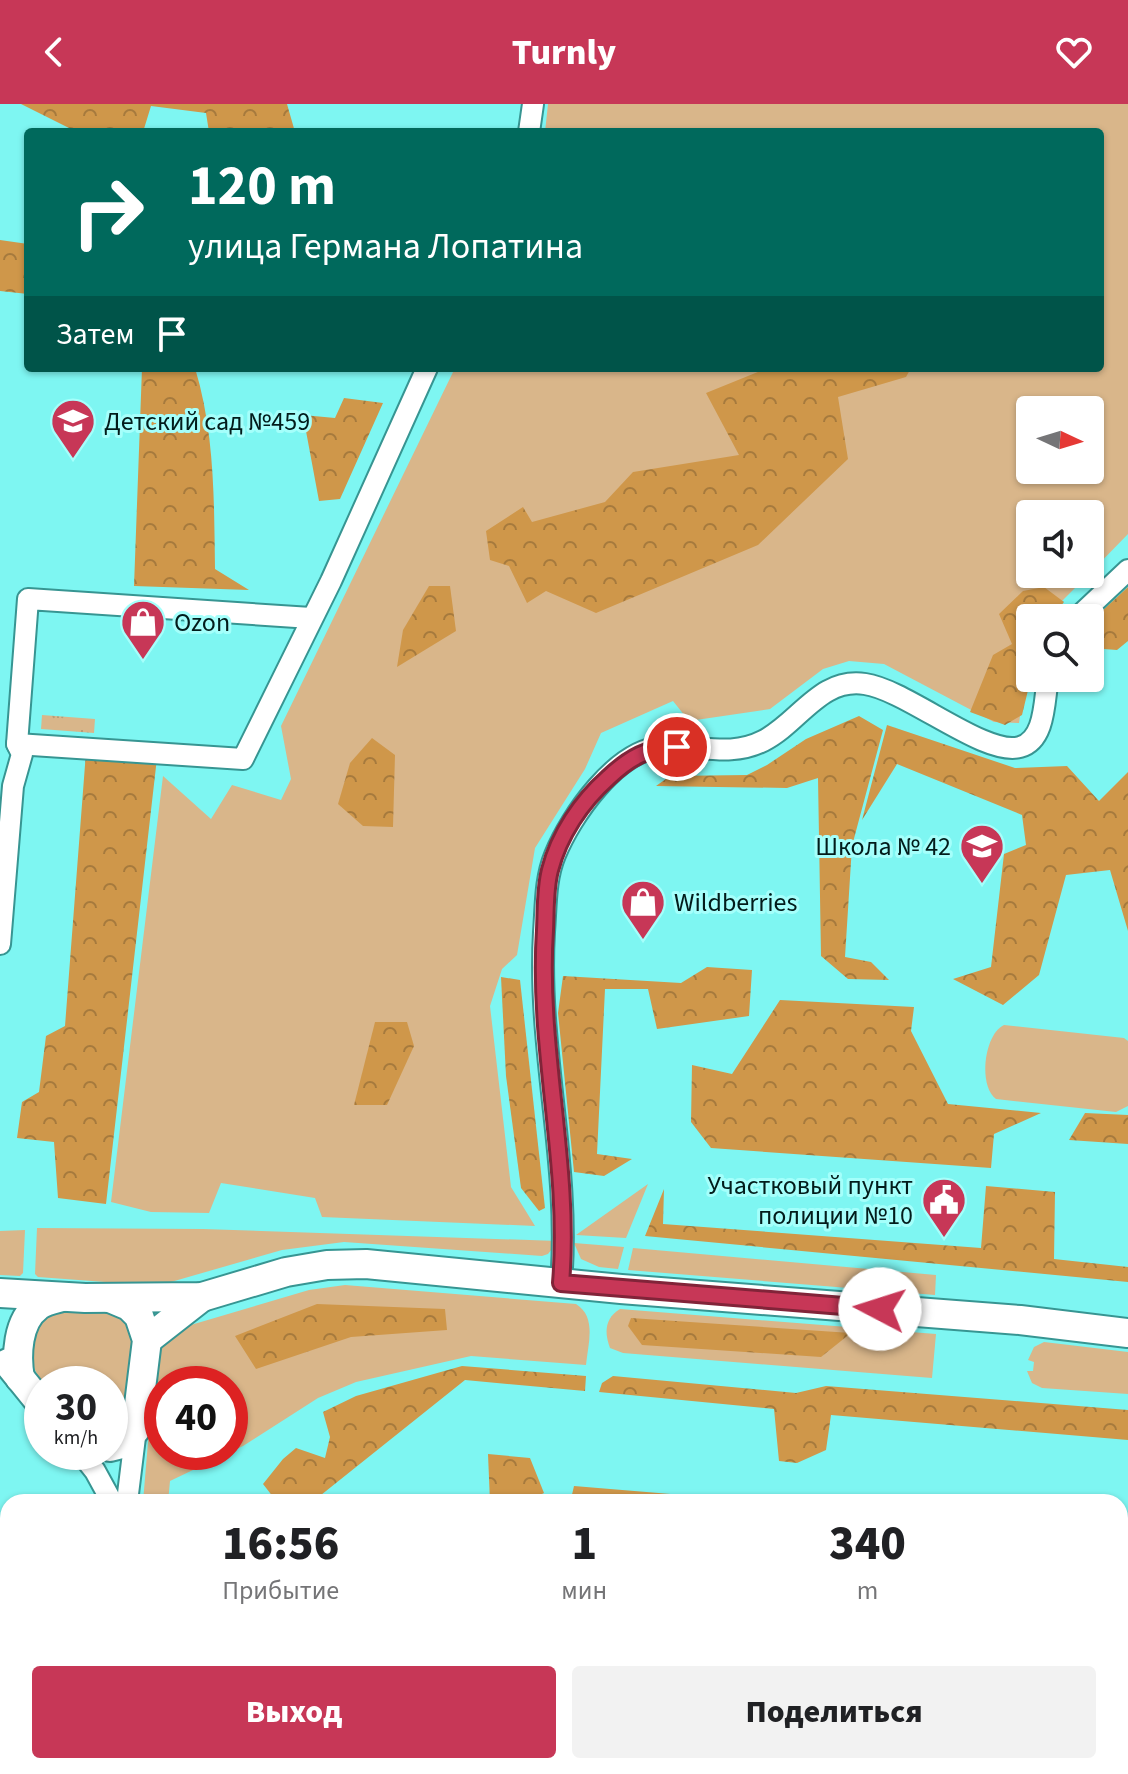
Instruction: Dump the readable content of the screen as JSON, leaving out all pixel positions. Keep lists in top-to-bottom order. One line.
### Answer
{"places":{"school or university":["Детский сад №459","Школа № 42"],"shop":["Ozon","Wildberries"],"public building":["Участковый пункт полиции №10"]},"north":"right","page":{"header":"Turnly","turn":["120 m","улица Германа Лопатина"],"then":"Затем","speed":"30 km/h","limit":"40","eta":["16:56","Прибытие","1","мин","340","m"],"buttons":["Выход","Поделиться"]}}
